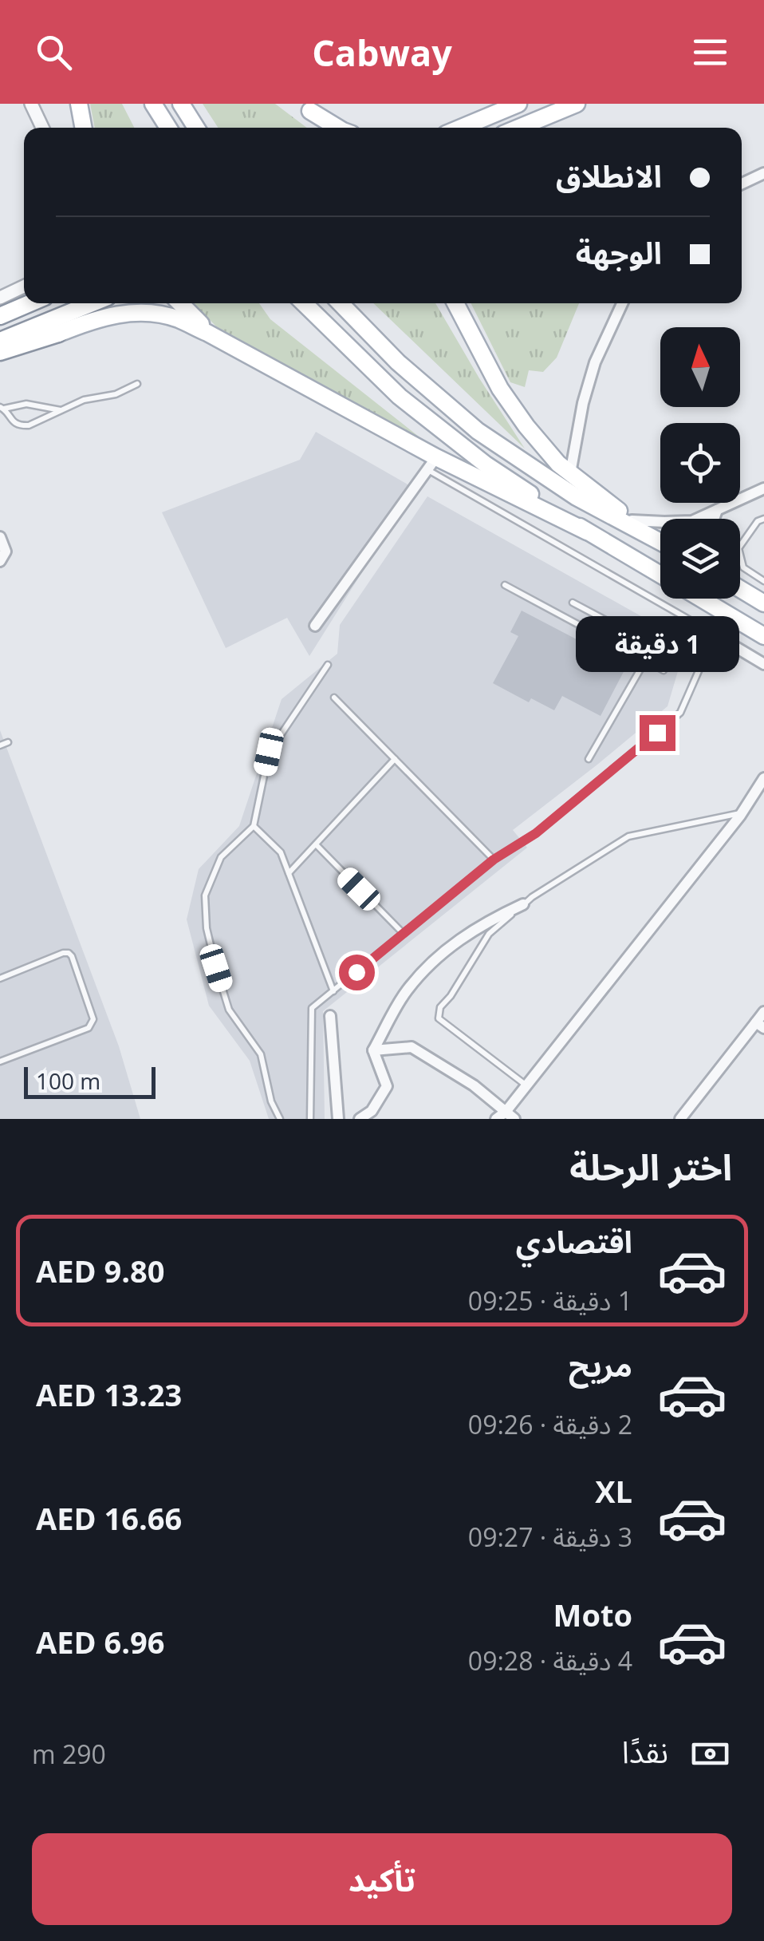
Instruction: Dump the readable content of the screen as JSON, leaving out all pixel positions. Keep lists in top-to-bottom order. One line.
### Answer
{"scale_bar":"100 m","north":"top","page":{"header":"Cabway","banner":["الانطلاق","الوجهة"],"bubble":"1 دقيقة","scale":"100 m","heading":"اختر الرحلة","list":[{"name":"اقتصادي","note":"1 دقيقة · 09:25","value":"AED 9.80"},{"name":"مريح","note":"2 دقيقة · 09:26","value":"AED 13.23"},{"name":"XL","note":"3 دقيقة · 09:27","value":"AED 16.66"},{"name":"Moto","note":"4 دقيقة · 09:28","value":"AED 6.96"}],"pay":["نقدًا","290 m"],"buttons":"تأكيد"}}
